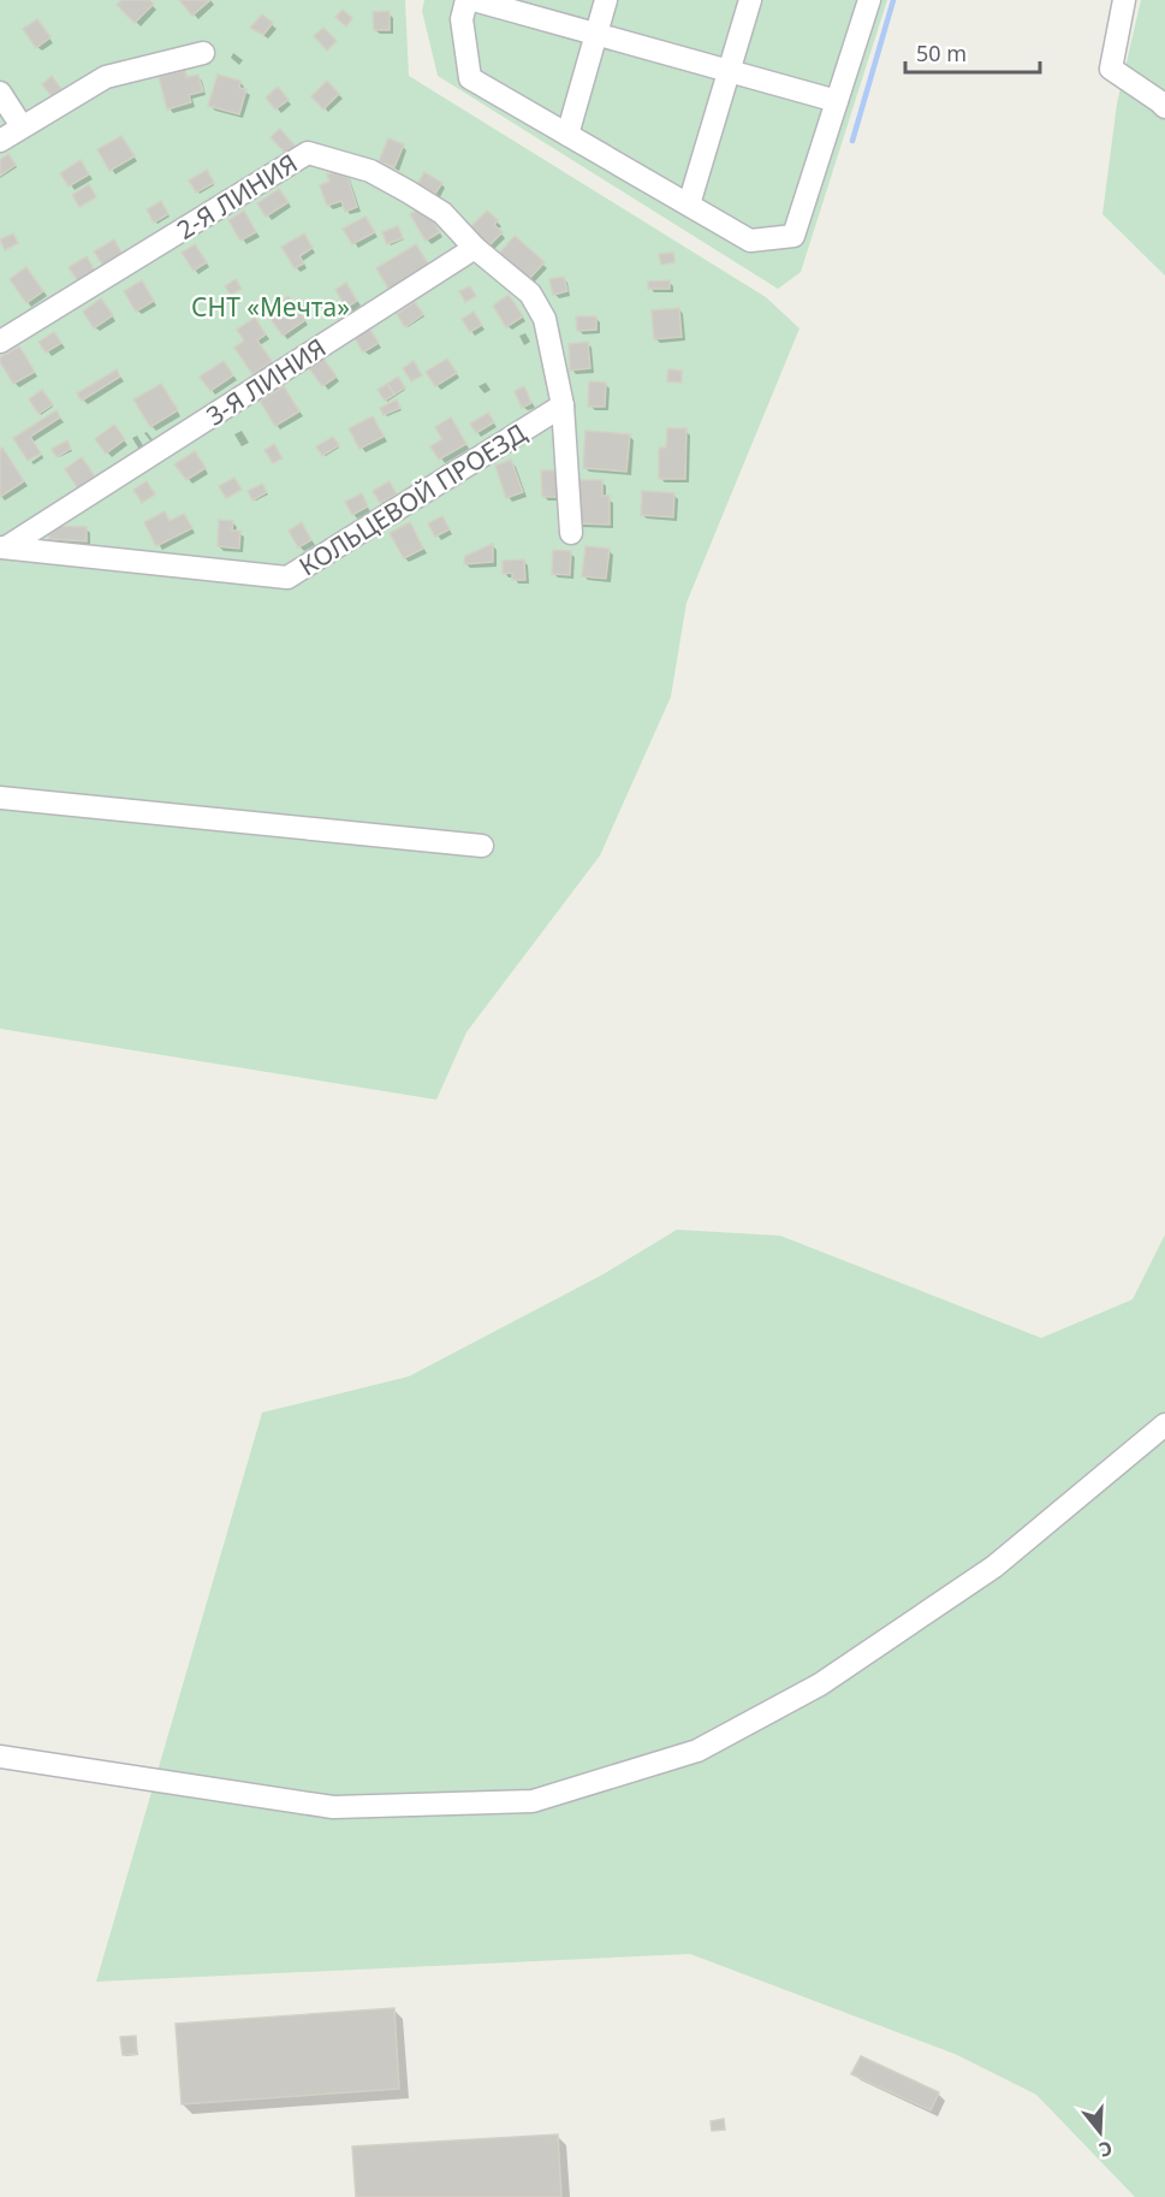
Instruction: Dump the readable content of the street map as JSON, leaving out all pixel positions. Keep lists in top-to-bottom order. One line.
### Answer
{"streets":{"street":["2-Я ЛИНИЯ","3-Я ЛИНИЯ","КОЛЬЦЕВОЙ ПРОЕЗД"]},"crossings":[["2-Я ЛИНИЯ","3-Я ЛИНИЯ"],["3-Я ЛИНИЯ","КОЛЬЦЕВОЙ ПРОЕЗД"]],"parks":["СНТ «Мечта»"],"scale_bar":"50 m","north":"bottom"}
